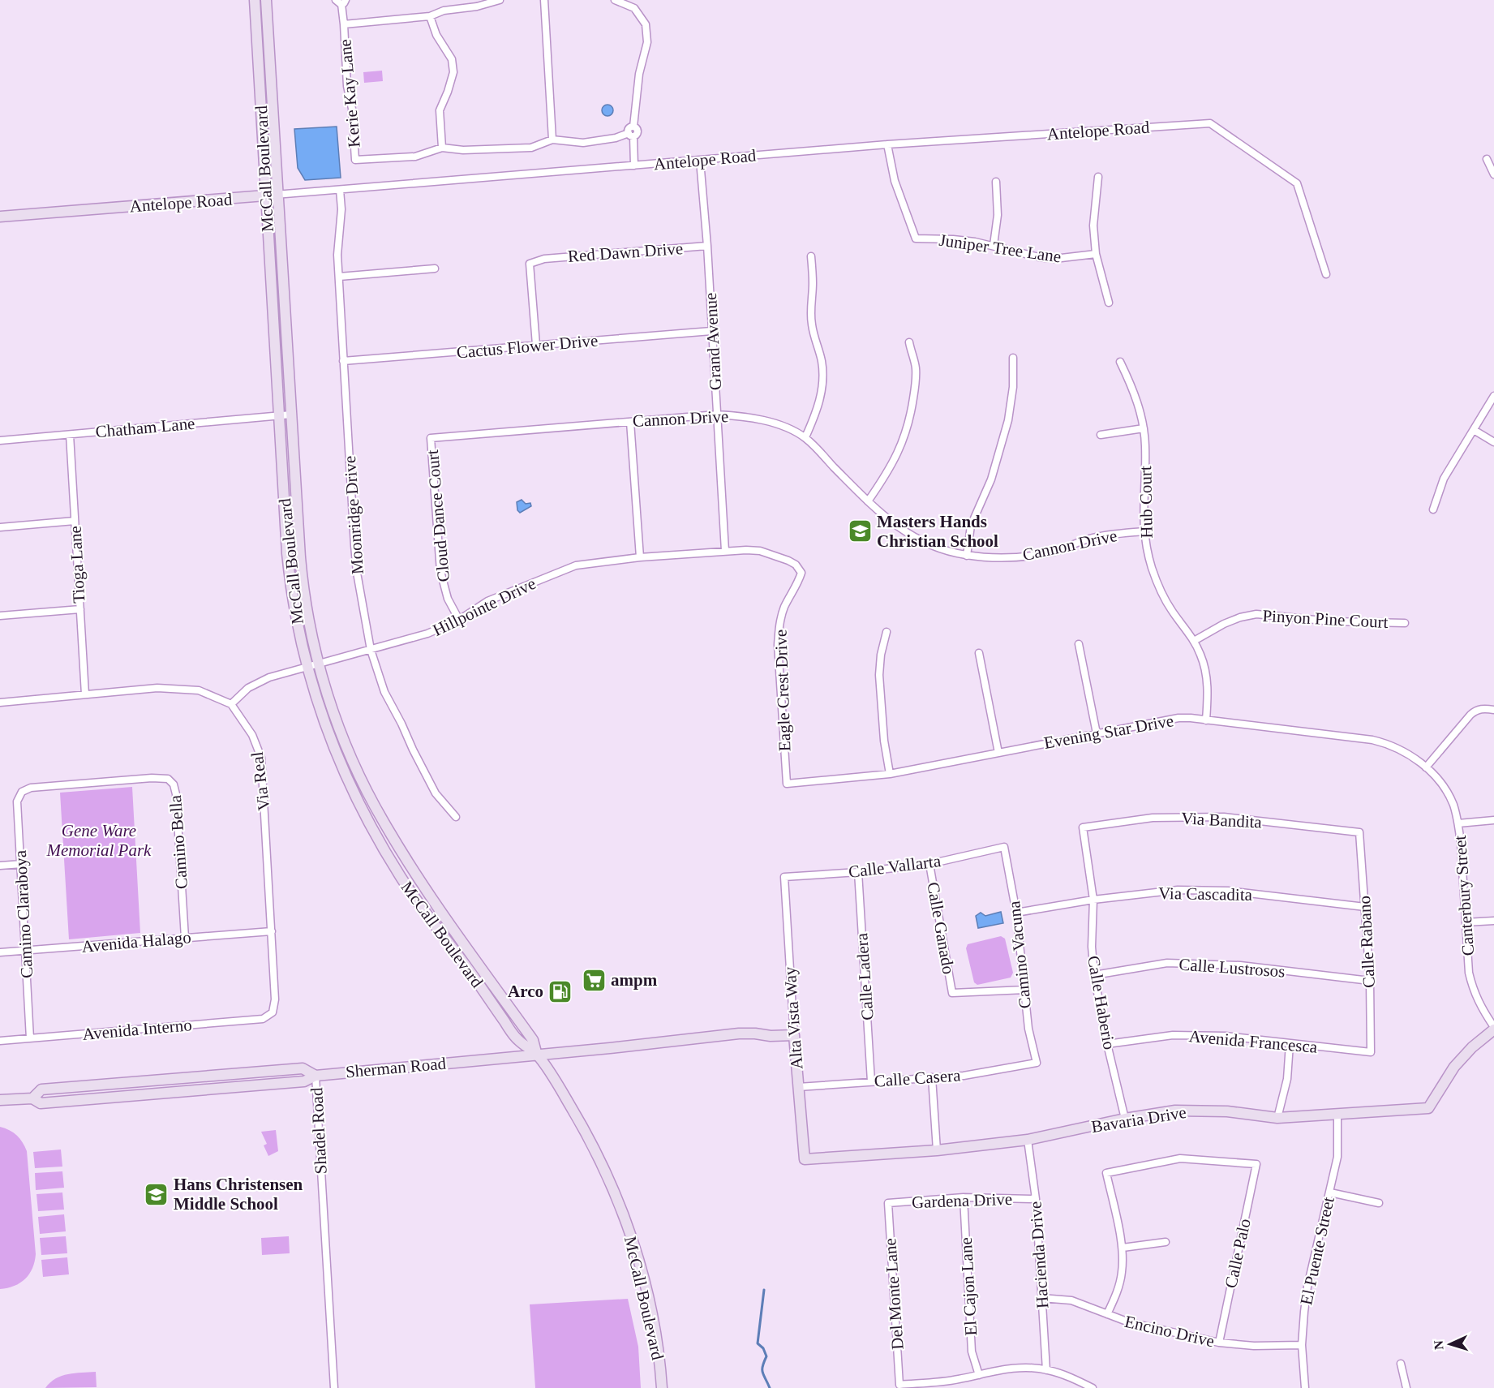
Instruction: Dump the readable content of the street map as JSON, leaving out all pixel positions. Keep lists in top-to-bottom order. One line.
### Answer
{"streets":{"main road":["Antelope Road","McCall Boulevard","Alta Vista Way","Sherman Road","Bavaria Drive","Shadel Road"],"street":["Kerie Kay Lane","Juniper Tree Lane","Red Dawn Drive","Grand Avenue","Cactus Flower Drive","Cannon Drive","Chatham Lane","Hub Court","Moonridge Drive","Cloud Dance Court","Tioga Lane","Hillpointe Drive","Pinyon Pine Court","Eagle Crest Drive","Evening Star Drive","Via Real","Via Bandita","Camino Bella","Calle Vallarta","Via Cascadita","Canterbury Street","Camino Claraboya","Calle Ganado","Avenida Halago","Calle Rabano","Camino Vacuna","Calle Lustrosos","Calle Ladera","Calle Haberio","Avenida Interno","Avenida Francesca","Calle Casera","Gardena Drive","El Puente Street","Calle Palo","Hacienda Drive","El Cajon Lane","Del Monte Lane","Encino Drive"]},"crossings":[["Antelope Road","McCall Boulevard"],["Antelope Road","Juniper Tree Lane"],["Antelope Road","Grand Avenue"],["Antelope Road","Moonridge Drive"],["McCall Boulevard","Chatham Lane"],["McCall Boulevard","Hillpointe Drive"],["McCall Boulevard","Sherman Road"],["Red Dawn Drive","Grand Avenue"],["Red Dawn Drive","Cactus Flower Drive"],["Grand Avenue","Cactus Flower Drive"],["Grand Avenue","Cannon Drive"],["Grand Avenue","Hillpointe Drive"],["Cactus Flower Drive","Moonridge Drive"],["Cannon Drive","Hub Court"],["Cannon Drive","Cloud Dance Court"],["Chatham Lane","Tioga Lane"],["Hub Court","Pinyon Pine Court"],["Hub Court","Evening Star Drive"],["Moonridge Drive","Hillpointe Drive"],["Cloud Dance Court","Hillpointe Drive"],["Hillpointe Drive","Eagle Crest Drive"],["Hillpointe Drive","Via Real"],["Eagle Crest Drive","Evening Star Drive"],["Evening Star Drive","Canterbury Street"],["Via Real","Avenida Halago"],["Via Real","Avenida Interno"],["Via Bandita","Calle Rabano"],["Via Bandita","Calle Haberio"],["Camino Bella","Camino Claraboya"],["Camino Bella","Avenida Halago"],["Calle Vallarta","Calle Ganado"],["Calle Vallarta","Camino Vacuna"],["Calle Vallarta","Calle Ladera"],["Calle Vallarta","Alta Vista Way"],["Via Cascadita","Calle Rabano"],["Via Cascadita","Camino Vacuna"],["Via Cascadita","Calle Haberio"],["Canterbury Street","Bavaria Drive"],["Camino Claraboya","Avenida Halago"],["Camino Claraboya","Avenida Interno"],["Calle Ganado","Camino Vacuna"],["Calle Rabano","Calle Lustrosos"],["Calle Rabano","Avenida Francesca"],["Camino Vacuna","Calle Casera"],["Calle Lustrosos","Calle Haberio"],["Calle Ladera","Calle Casera"],["Calle Haberio","Avenida Francesca"],["Calle Haberio","Bavaria Drive"],["Alta Vista Way","Sherman Road"],["Alta Vista Way","Calle Casera"],["Alta Vista Way","Bavaria Drive"],["Sherman Road","Shadel Road"],["Bavaria Drive","El Puente Street"],["Bavaria Drive","Hacienda Drive"],["Gardena Drive","Hacienda Drive"],["Gardena Drive","El Cajon Lane"],["Gardena Drive","Del Monte Lane"],["El Puente Street","Encino Drive"],["Calle Palo","Encino Drive"],["Hacienda Drive","Encino Drive"],["El Cajon Lane","Del Monte Lane"]],"parks":["Gene Ware Memorial Park"],"places":{"school or university":["Masters Hands Christian School","Hans Christensen Middle School"],"supermarket":["ampm"],"fuel station":["Arco"]},"north":"left"}
